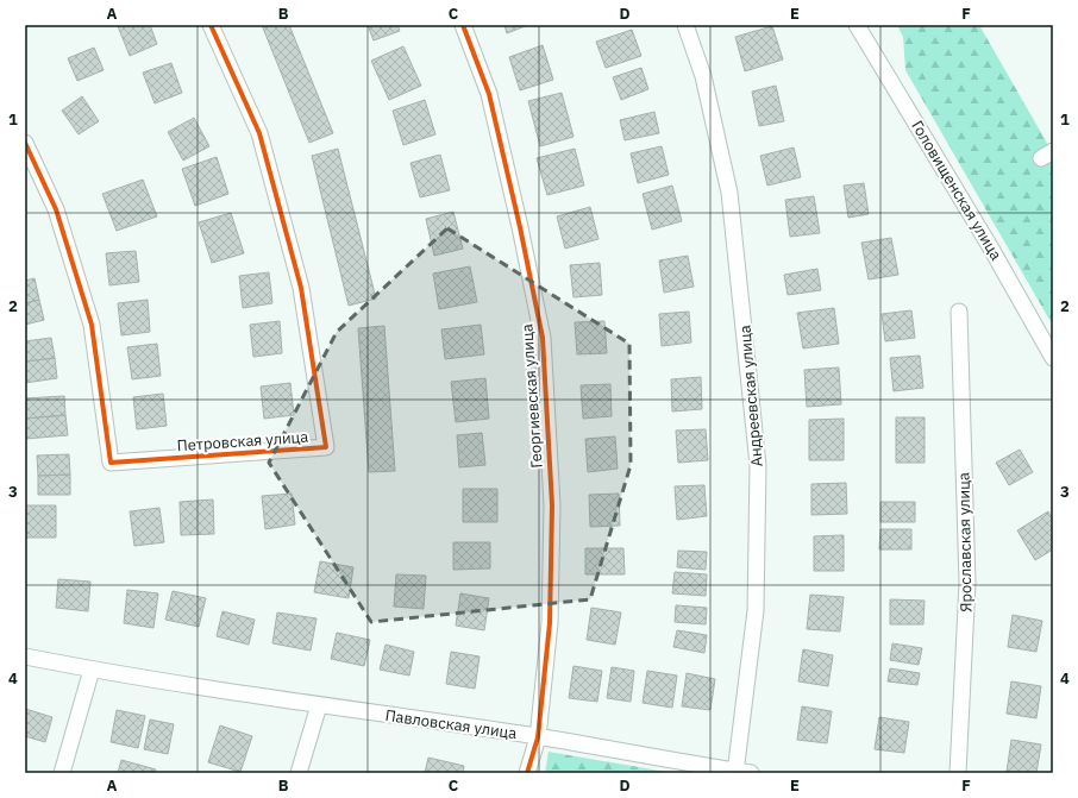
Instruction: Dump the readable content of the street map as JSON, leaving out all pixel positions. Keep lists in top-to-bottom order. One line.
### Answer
{"streets":{"street":["Головищенская улица","Георгиевская улица","Андреевская улица","Петровская улица","Ярославская улица","Павловская улица"]},"crossings":[["Георгиевская улица","Павловская улица"],["Андреевская улица","Павловская улица"]],"grid":{"columns":["A","B","C","D","E","F"],"rows":["1","2","3","4"]}}
